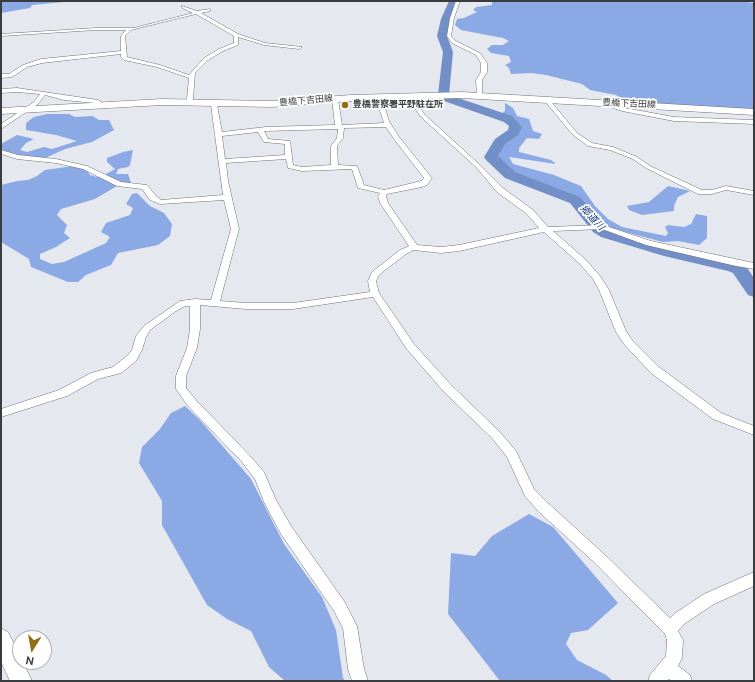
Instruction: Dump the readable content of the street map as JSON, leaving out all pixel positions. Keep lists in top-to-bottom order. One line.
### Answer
{"streets":{"main road":["豊橋下吉田線"]},"water":["郷道川"],"places":["豊橋警察署平野駐在所"],"north":"bottom"}
